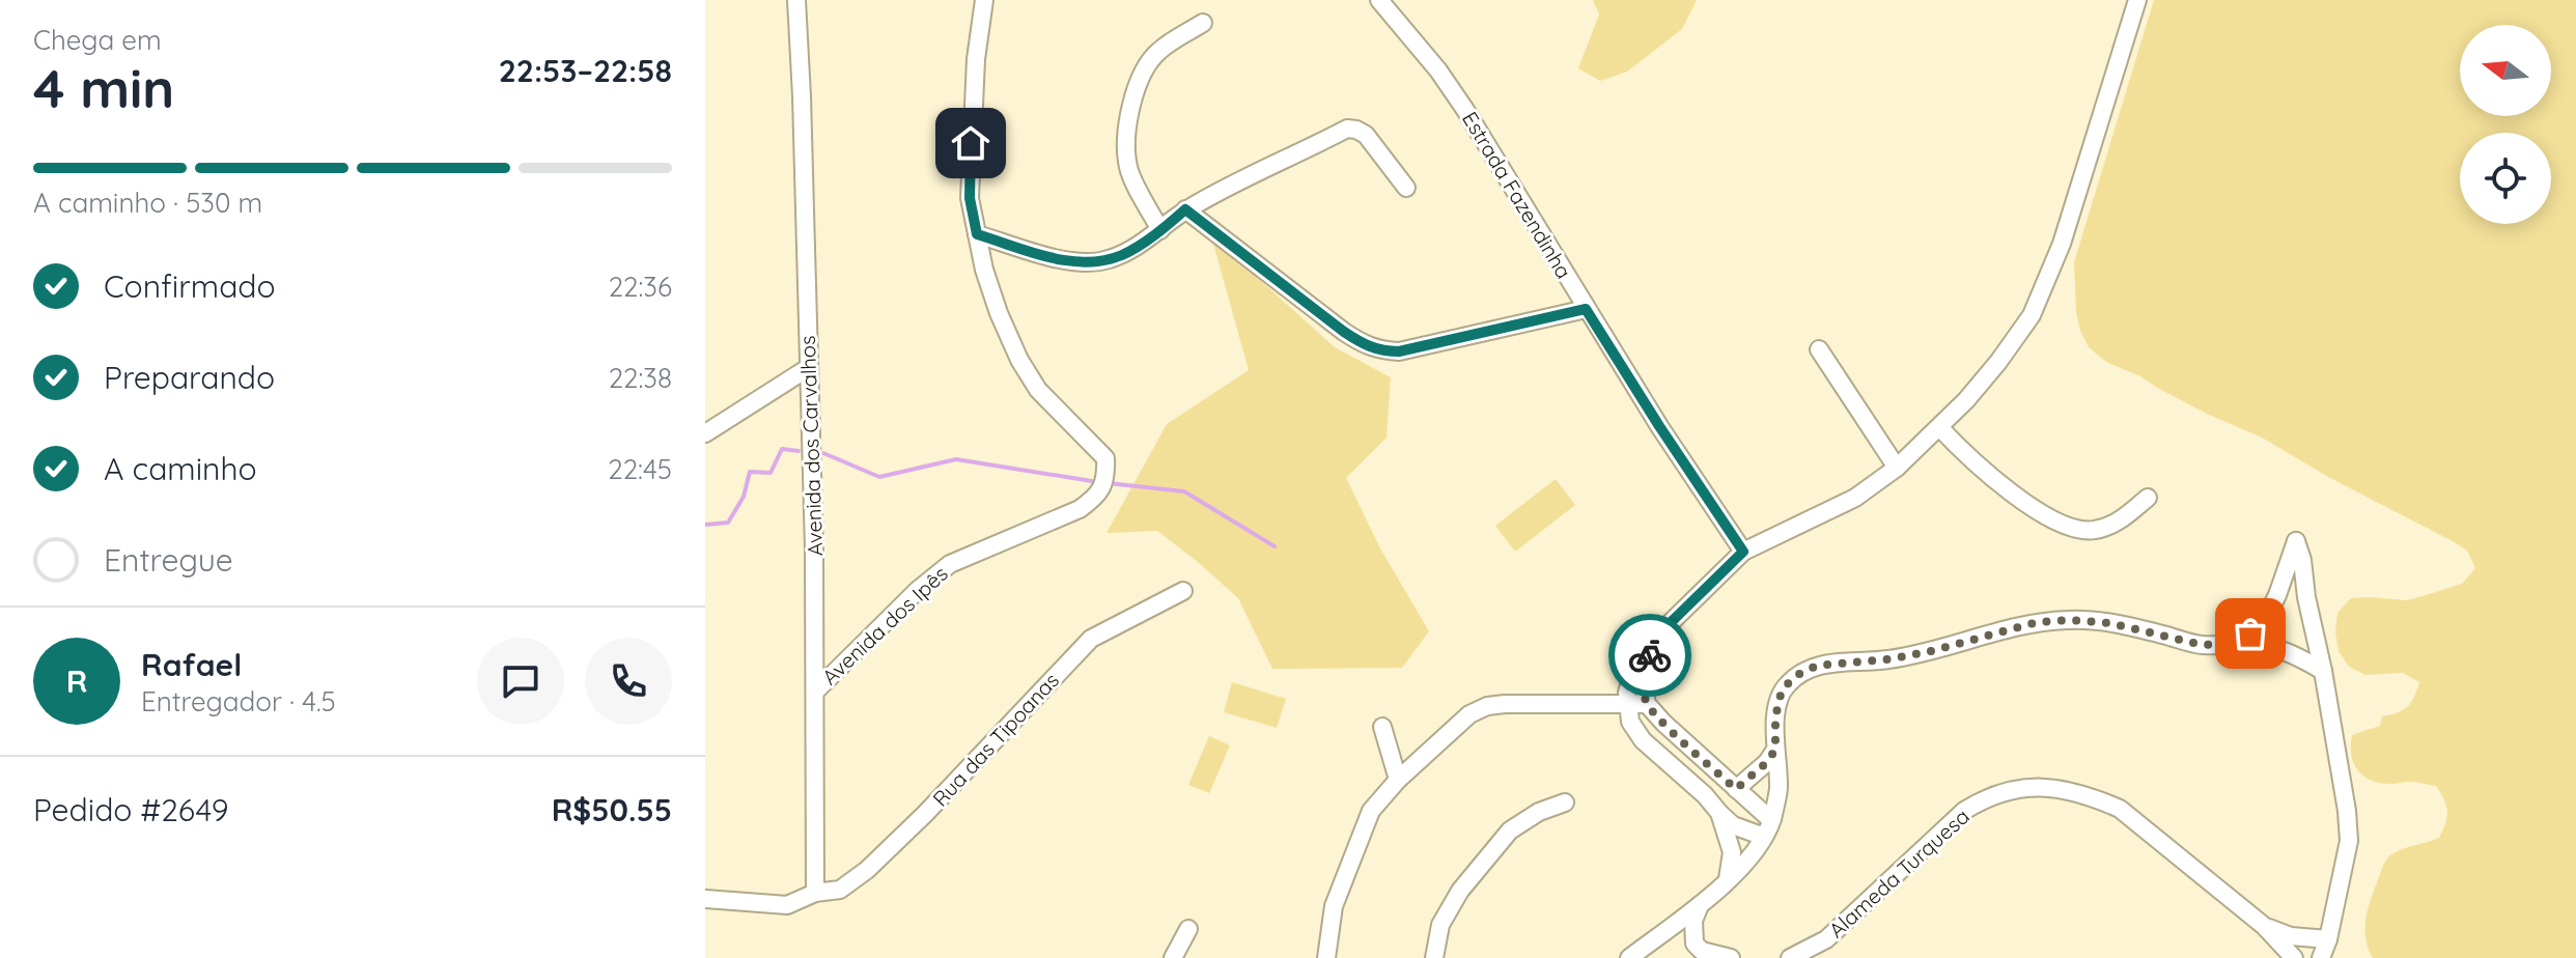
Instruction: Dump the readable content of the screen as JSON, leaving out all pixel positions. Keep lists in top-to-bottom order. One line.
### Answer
{"streets":{"street":["Estrada Fazendinha","Avenida dos Carvalhos","Avenida dos Ipês","Rua das Tipoanas","Alameda Turquesa"]},"crossings":[["Avenida dos Carvalhos","Avenida dos Ipês"],["Avenida dos Carvalhos","Rua das Tipoanas"]],"north":"left","page":{"heading":["4 min","Chega em","22:53–22:58"],"panel":["Rafael","Entregador · 4.5","Pedido #2649","R$50.55"],"bar":"A caminho · 530 m","list":[["Confirmado","22:36"],["Preparando","22:38"],["A caminho","22:45"],"Entregue"],"round":"R"}}
